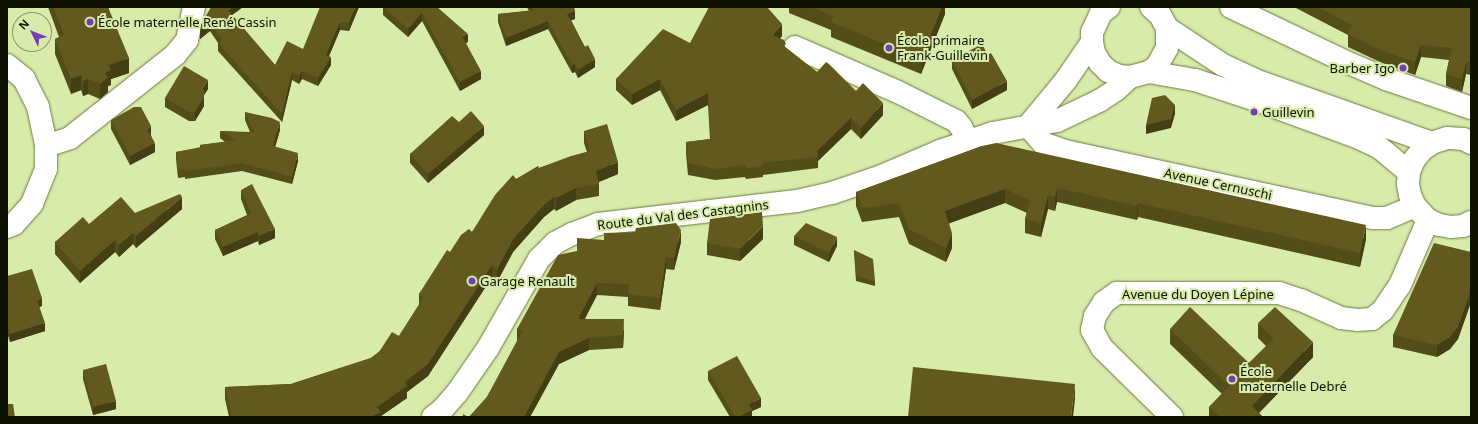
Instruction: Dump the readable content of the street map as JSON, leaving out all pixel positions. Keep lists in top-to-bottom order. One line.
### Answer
{"streets":{"street":["Avenue Cernuschi","Route du Val des Castagnins","Avenue du Doyen Lépine"]},"crossings":[["Avenue Cernuschi","Route du Val des Castagnins"],["Avenue Cernuschi","Avenue du Doyen Lépine"]],"places":["École maternelle René Cassin","École primaire Frank-Guillevin","Barber Igo","Guillevin","Garage Renault","École maternelle Debré"],"north":"top left"}
